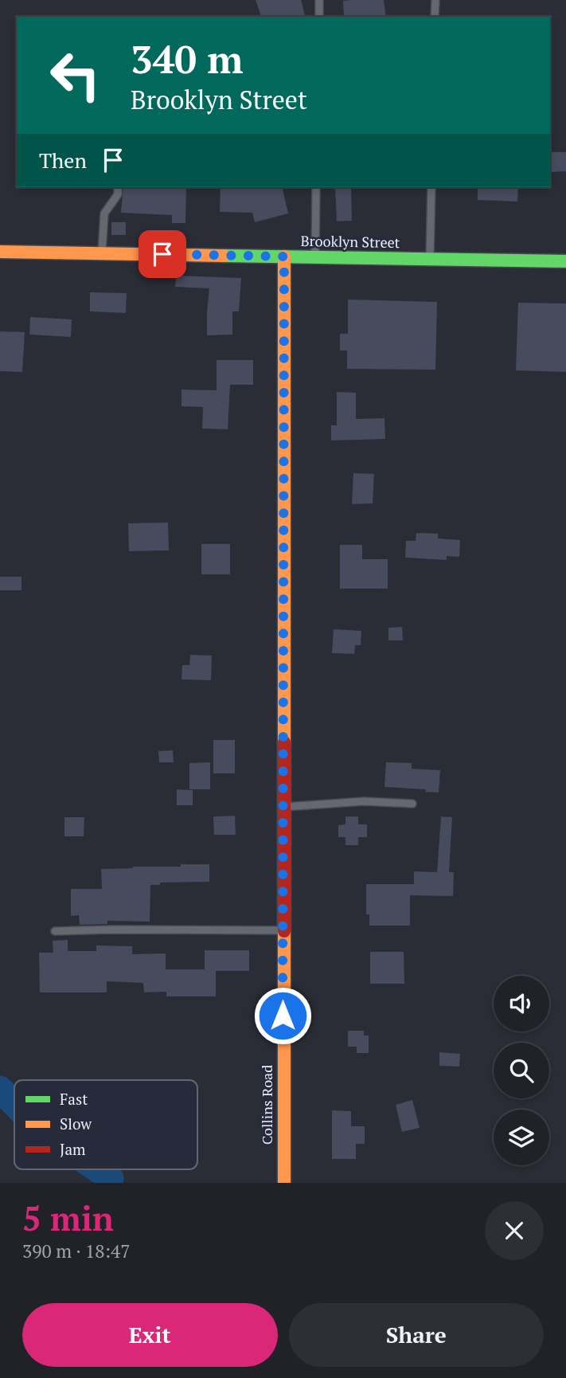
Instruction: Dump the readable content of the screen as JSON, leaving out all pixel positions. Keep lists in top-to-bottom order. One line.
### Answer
{"streets":{"street":["Brooklyn Street","Collins Road"]},"crossings":[["Brooklyn Street","Collins Road"]],"legend":["Fast","Slow","Jam"],"page":{"turn":["340 m","Brooklyn Street"],"then":"Then","heading":["5 min","390 m · 18:47"],"buttons":["Exit","Share"]}}
